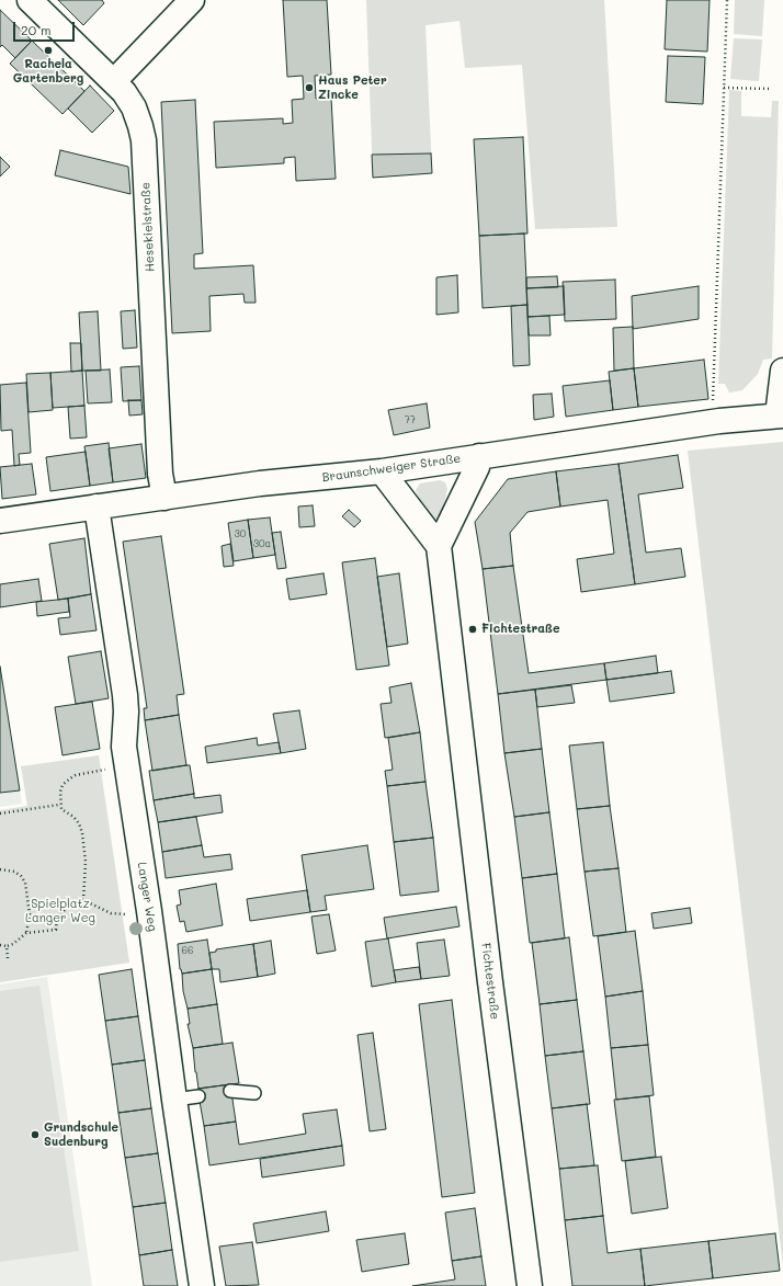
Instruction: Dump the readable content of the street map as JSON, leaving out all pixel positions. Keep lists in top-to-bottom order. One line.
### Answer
{"streets":{"street":["Hesekielstraße","Braunschweiger Straße","Langer Weg","Fichtestraße"]},"crossings":[["Hesekielstraße","Braunschweiger Straße"],["Braunschweiger Straße","Langer Weg"]],"parks":["Spielplatz Langer Weg"],"places":["Rachela Gartenberg","Haus Peter Zincke","Fichtestraße","Grundschule Sudenburg"],"house_numbers":["77","30","30a","66"],"scale_bar":"20 m"}
